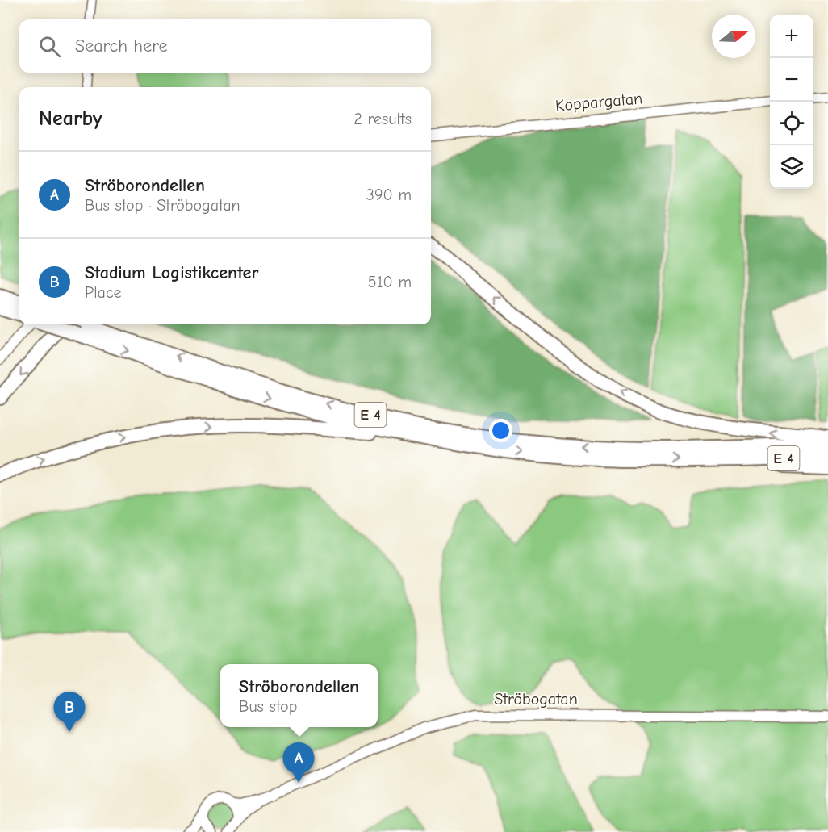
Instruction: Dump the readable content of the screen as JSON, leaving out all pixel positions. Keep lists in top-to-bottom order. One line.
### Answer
{"streets":{"highway":["E 4"],"street":["Koppargatan","Ströbogatan"]},"north":"right","page":{"map_buttons":["+","−"],"search":"Search here","heading":["Nearby","2 results"],"list":[{"mark":"A","name":"Ströborondellen","note":"Bus stop · Ströbogatan","value":"390 m"},{"mark":"B","name":"Stadium Logistikcenter","note":"Place","value":"510 m"}],"popup":["Ströborondellen","Bus stop"],"pins":["B","A"]}}
